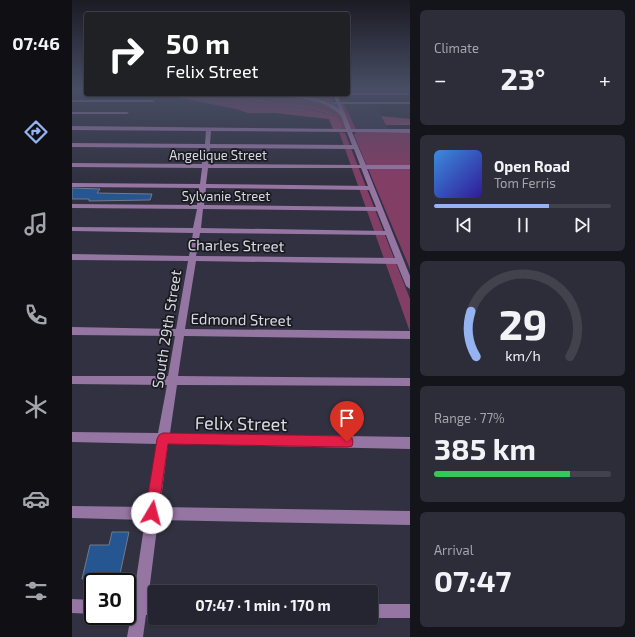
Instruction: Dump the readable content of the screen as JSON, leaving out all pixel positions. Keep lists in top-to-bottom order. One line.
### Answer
{"streets":{"street":["Angelique Street","Sylvanie Street","Charles Street","Edmond Street","South 29th Street","Felix Street"]},"crossings":[["Angelique Street","South 29th Street"],["Sylvanie Street","South 29th Street"],["Charles Street","South 29th Street"],["Edmond Street","South 29th Street"],["South 29th Street","Felix Street"]],"page":{"tabs":"07:46","tile":["Climate",["Range · 77%","385 km"],["Arrival","07:47"]],"turn":["50 m","Felix Street"],"heat":["−","23°","+"],"song":["Open Road","Tom Ferris"],"limit":"30","trip":"07:47 · 1 min · 170 m","gauge":["29","km/h"]}}
